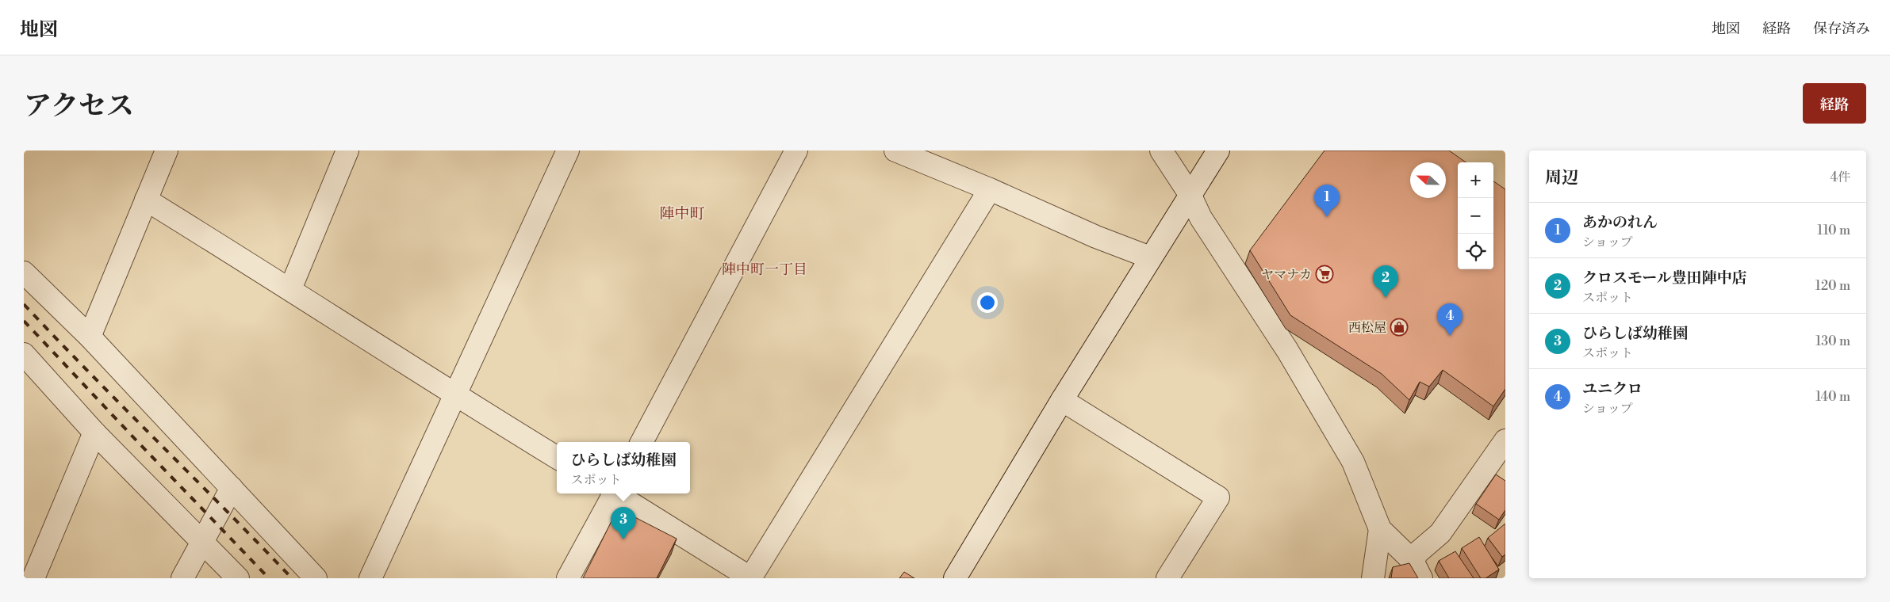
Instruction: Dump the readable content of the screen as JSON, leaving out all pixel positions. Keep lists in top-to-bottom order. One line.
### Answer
{"districts":["陣中町","陣中町一丁目"],"places":{"supermarket":["ヤマナカ"],"shop":["西松屋"]},"north":"left","page":{"header":"地図","nav":["地図","経路","保存済み"],"title":"アクセス","buttons":"経路","heading":["周辺","4件"],"map_buttons":["+","−"],"pins":["1","2","4","3"],"list":[{"mark":"1","name":"あかのれん","note":"ショップ","value":"110 m"},{"mark":"2","name":"クロスモール豊田陣中店","note":"スポット","value":"120 m"},{"mark":"3","name":"ひらしば幼稚園","note":"スポット","value":"130 m"},{"mark":"4","name":"ユニクロ","note":"ショップ","value":"140 m"}],"popup":["ひらしば幼稚園","スポット"]}}
